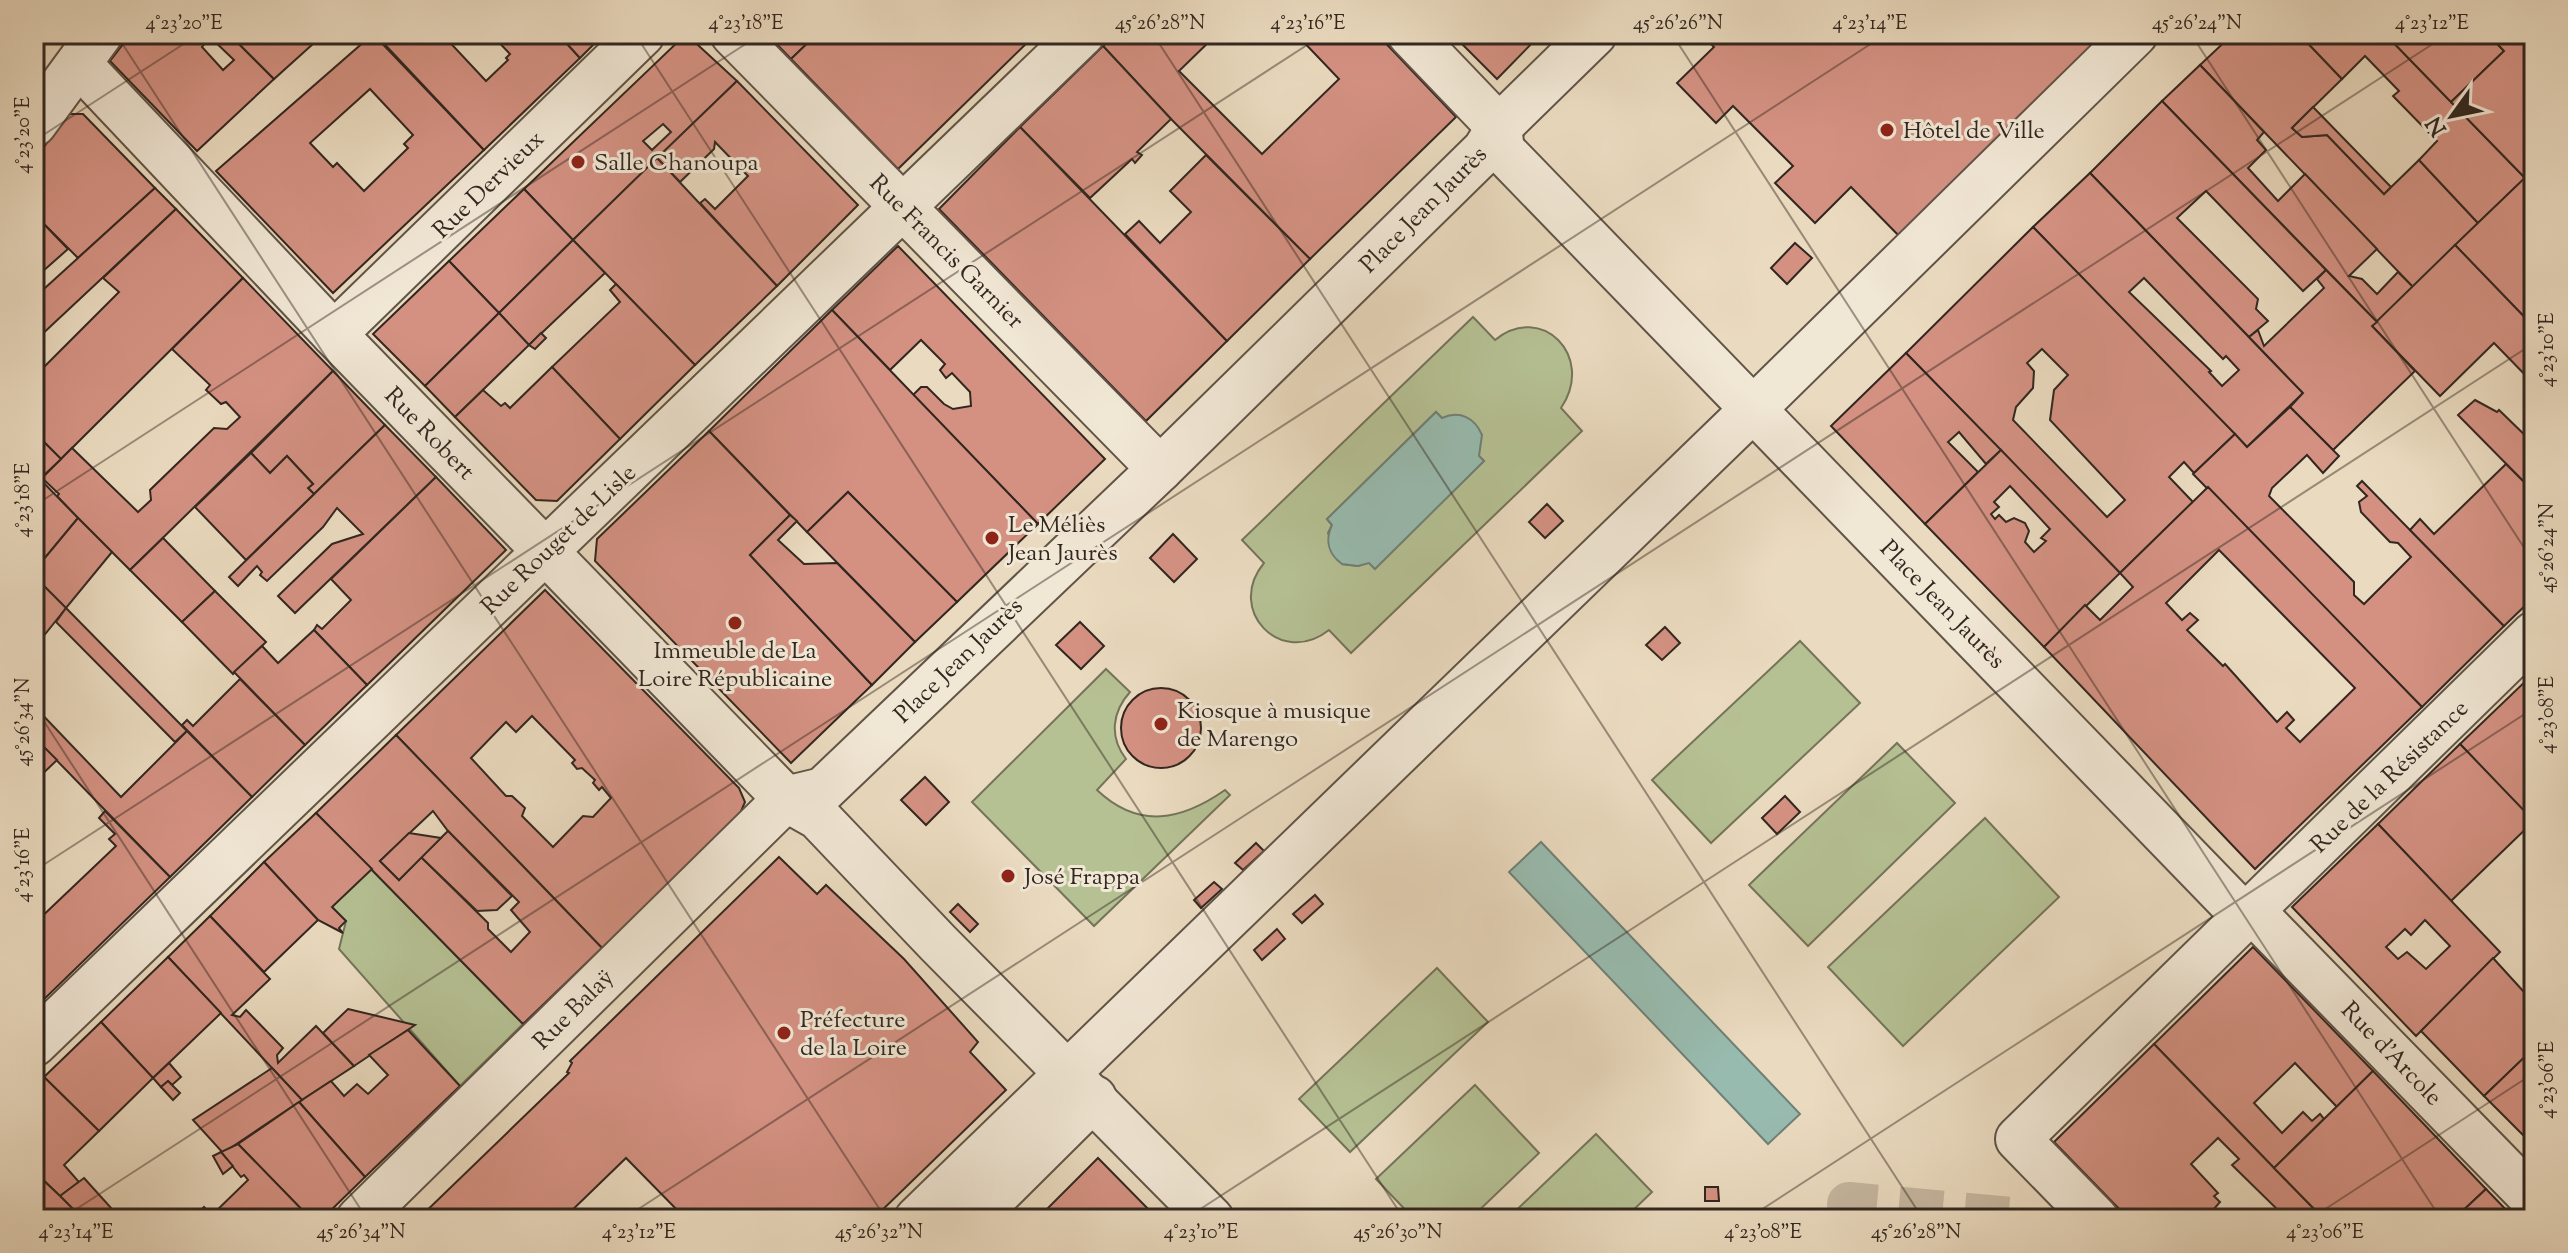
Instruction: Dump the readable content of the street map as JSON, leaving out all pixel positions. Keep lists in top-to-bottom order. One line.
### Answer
{"streets":{"street":["Rue Dervieux","Place Jean Jaurès","Rue Francis Garnier","Rue Robert","Rue Rouget de Lisle","Rue de la Résistance","Rue Balaÿ","Rue d'Arcole"]},"crossings":[["Rue Dervieux","Rue Robert"],["Place Jean Jaurès","Rue Francis Garnier"],["Place Jean Jaurès","Rue Robert"],["Place Jean Jaurès","Rue de la Résistance"],["Place Jean Jaurès","Rue Balaÿ"],["Place Jean Jaurès","Rue d'Arcole"],["Rue Francis Garnier","Rue Rouget de Lisle"],["Rue Robert","Rue Rouget de Lisle"],["Rue Robert","Rue Balaÿ"],["Rue de la Résistance","Rue d'Arcole"]],"places":["Hôtel de Ville","Salle Chanoupa","Le Méliès Jean Jaurès","Immeuble de La Loire Républicaine","Kiosque à musique de Marengo","José Frappa","Préfecture de la Loire"],"north":"bottom left","coordinates":["4°23'20\"E","4°23'18\"E","45°26'28\"N","4°23'16\"E","45°26'26\"N","4°23'14\"E","45°26'24\"N","4°23'12\"E","4°23'10\"E","4°23'08\"E","45°26'34\"N","4°23'06\"E","45°26'32\"N","45°26'30\"N"]}
